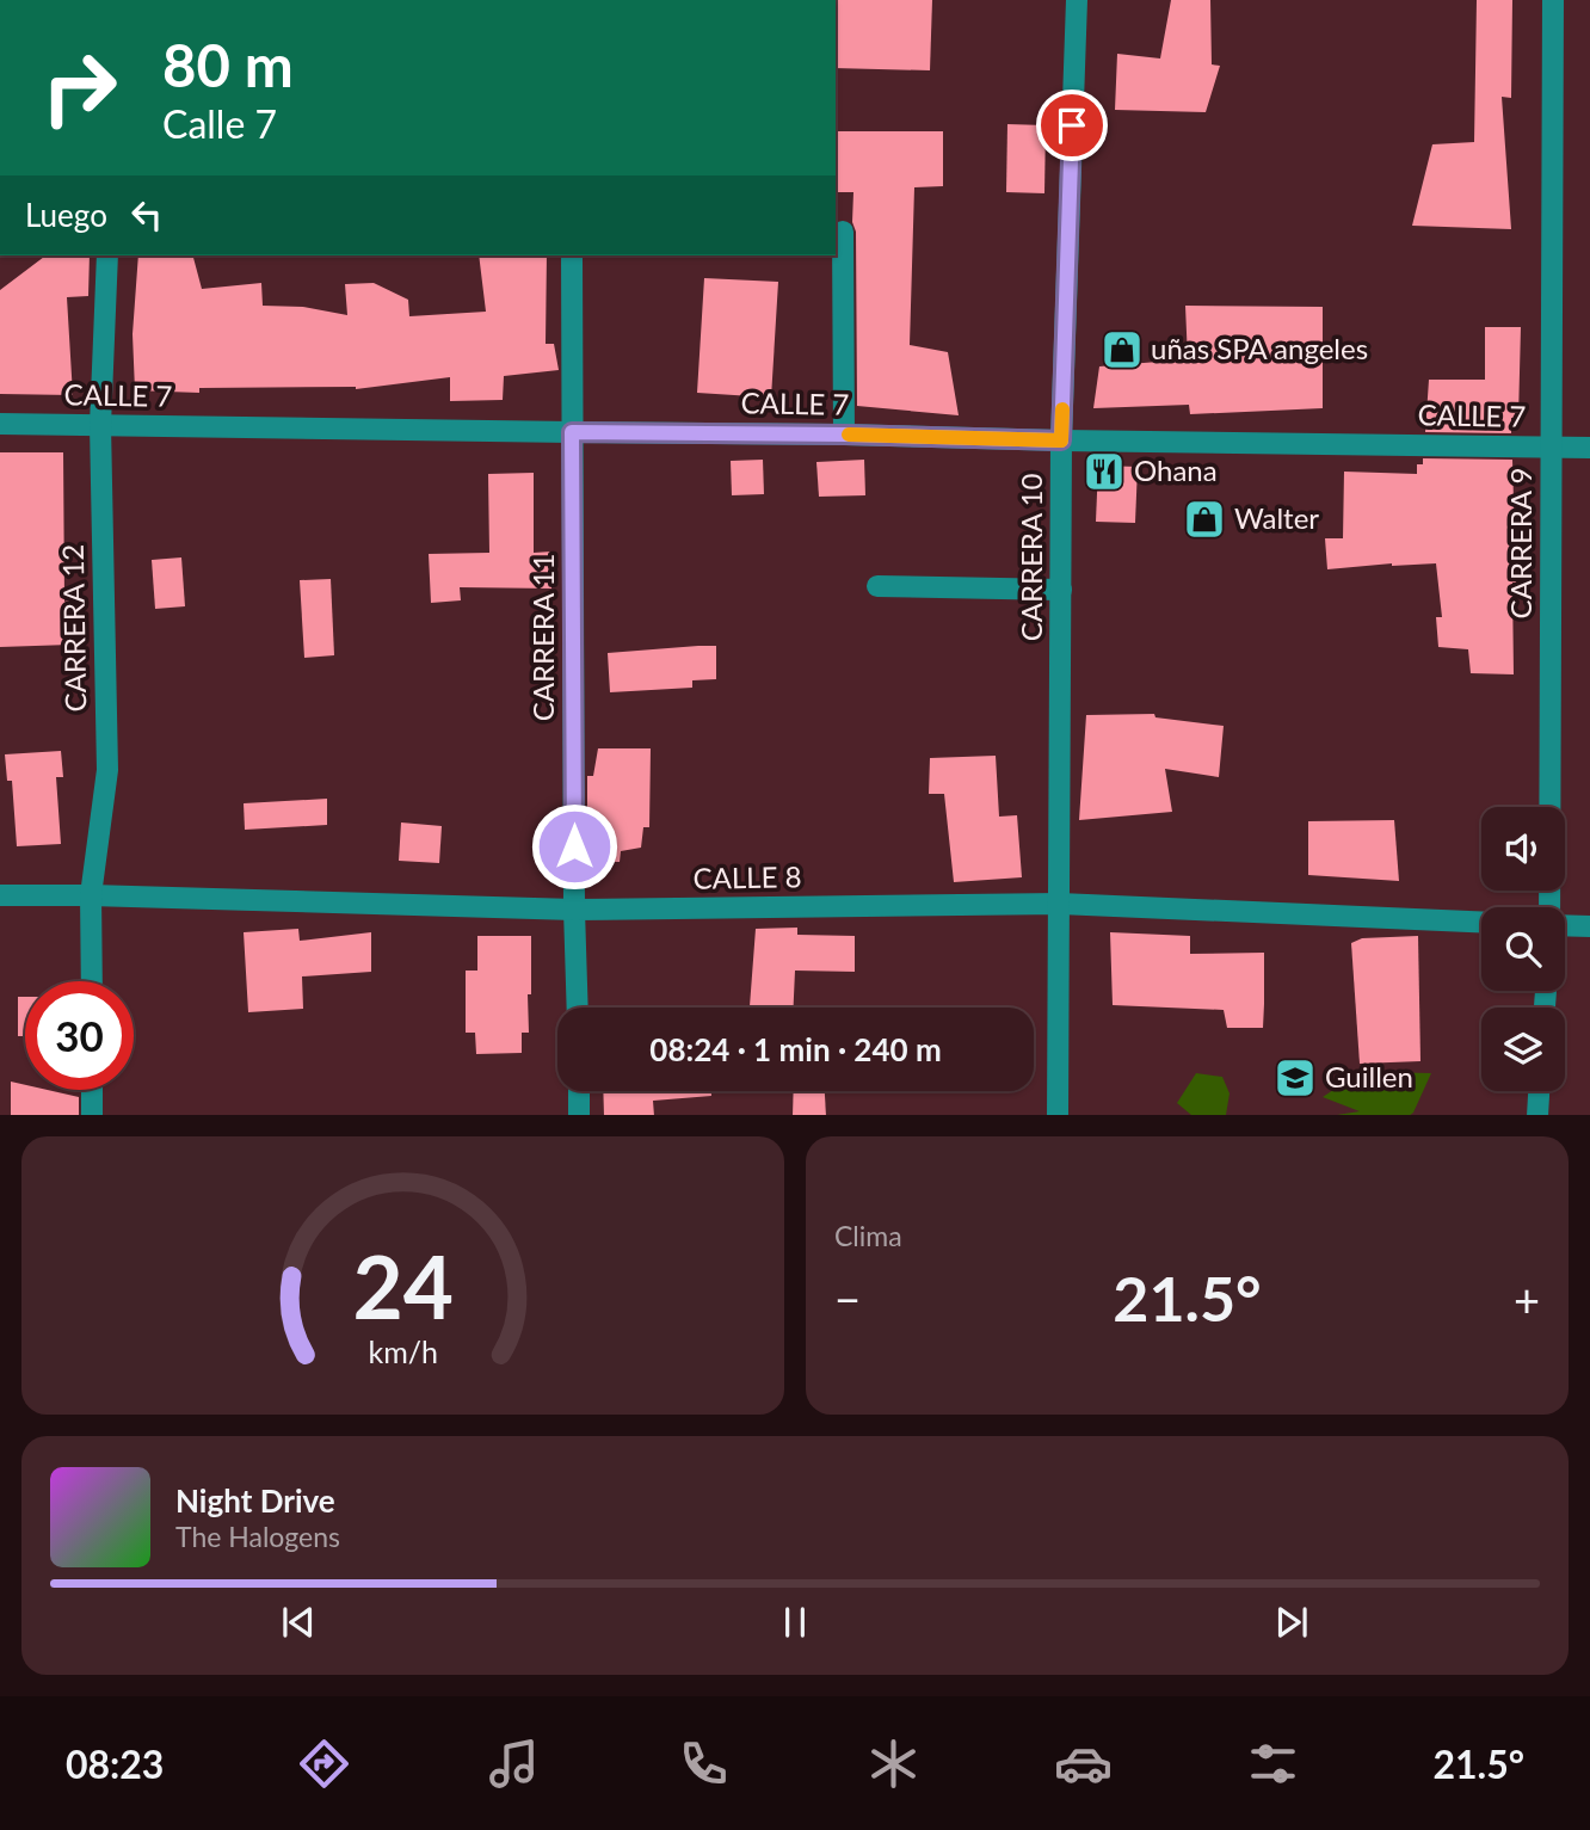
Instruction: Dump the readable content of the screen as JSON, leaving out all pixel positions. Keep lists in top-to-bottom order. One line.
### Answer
{"streets":{"street":["CALLE 7","CARRERA 9","CARRERA 10","CARRERA 12","CARRERA 11","CALLE 8"]},"crossings":[["CALLE 7","CARRERA 9"],["CALLE 7","CARRERA 10"],["CALLE 7","CARRERA 12"],["CALLE 7","CARRERA 11"],["CARRERA 10","CALLE 8"],["CARRERA 12","CALLE 8"],["CARRERA 11","CALLE 8"]],"places":{"shop":["uñas SPA angeles","Walter"],"restaurant":["Ohana"],"school or university":["Guillen"]},"page":{"turn":["80 m","Calle 7"],"then":"Luego","limit":"30","trip":"08:24 · 1 min · 240 m","tile":"Clima","heat":["−","21.5°","+"],"song":["Night Drive","The Halogens"],"tabs":["08:23","21.5°"],"gauge":["24","km/h"]}}
